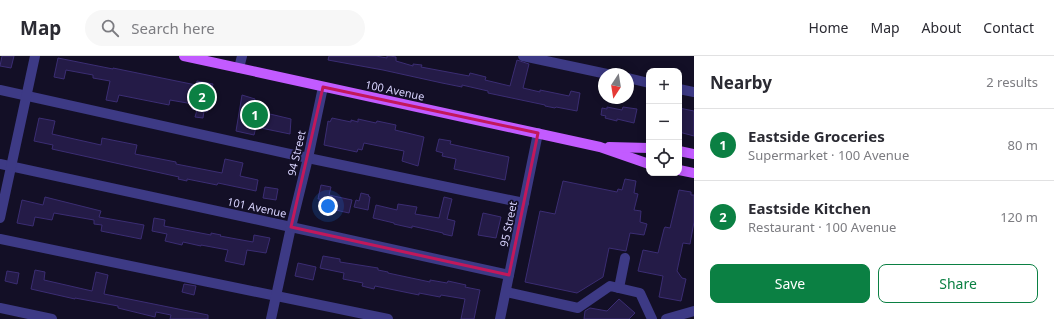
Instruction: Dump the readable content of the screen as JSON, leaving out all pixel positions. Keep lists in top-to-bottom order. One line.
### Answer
{"streets":{"main road":["100 Avenue"],"street":["94 Street","101 Avenue","95 Street"]},"crossings":[["100 Avenue","94 Street"],["100 Avenue","95 Street"],["94 Street","101 Avenue"],["101 Avenue","95 Street"]],"north":"bottom","page":{"header":"Map","search":"Search here","nav":["Home","Map","About","Contact"],"heading":["Nearby","2 results"],"map_buttons":["+","−"],"pins":["2","1"],"list":[{"mark":"1","name":"Eastside Groceries","note":"Supermarket · 100 Avenue","value":"80 m"},{"mark":"2","name":"Eastside Kitchen","note":"Restaurant · 100 Avenue","value":"120 m"}],"buttons":["Save","Share"]}}
